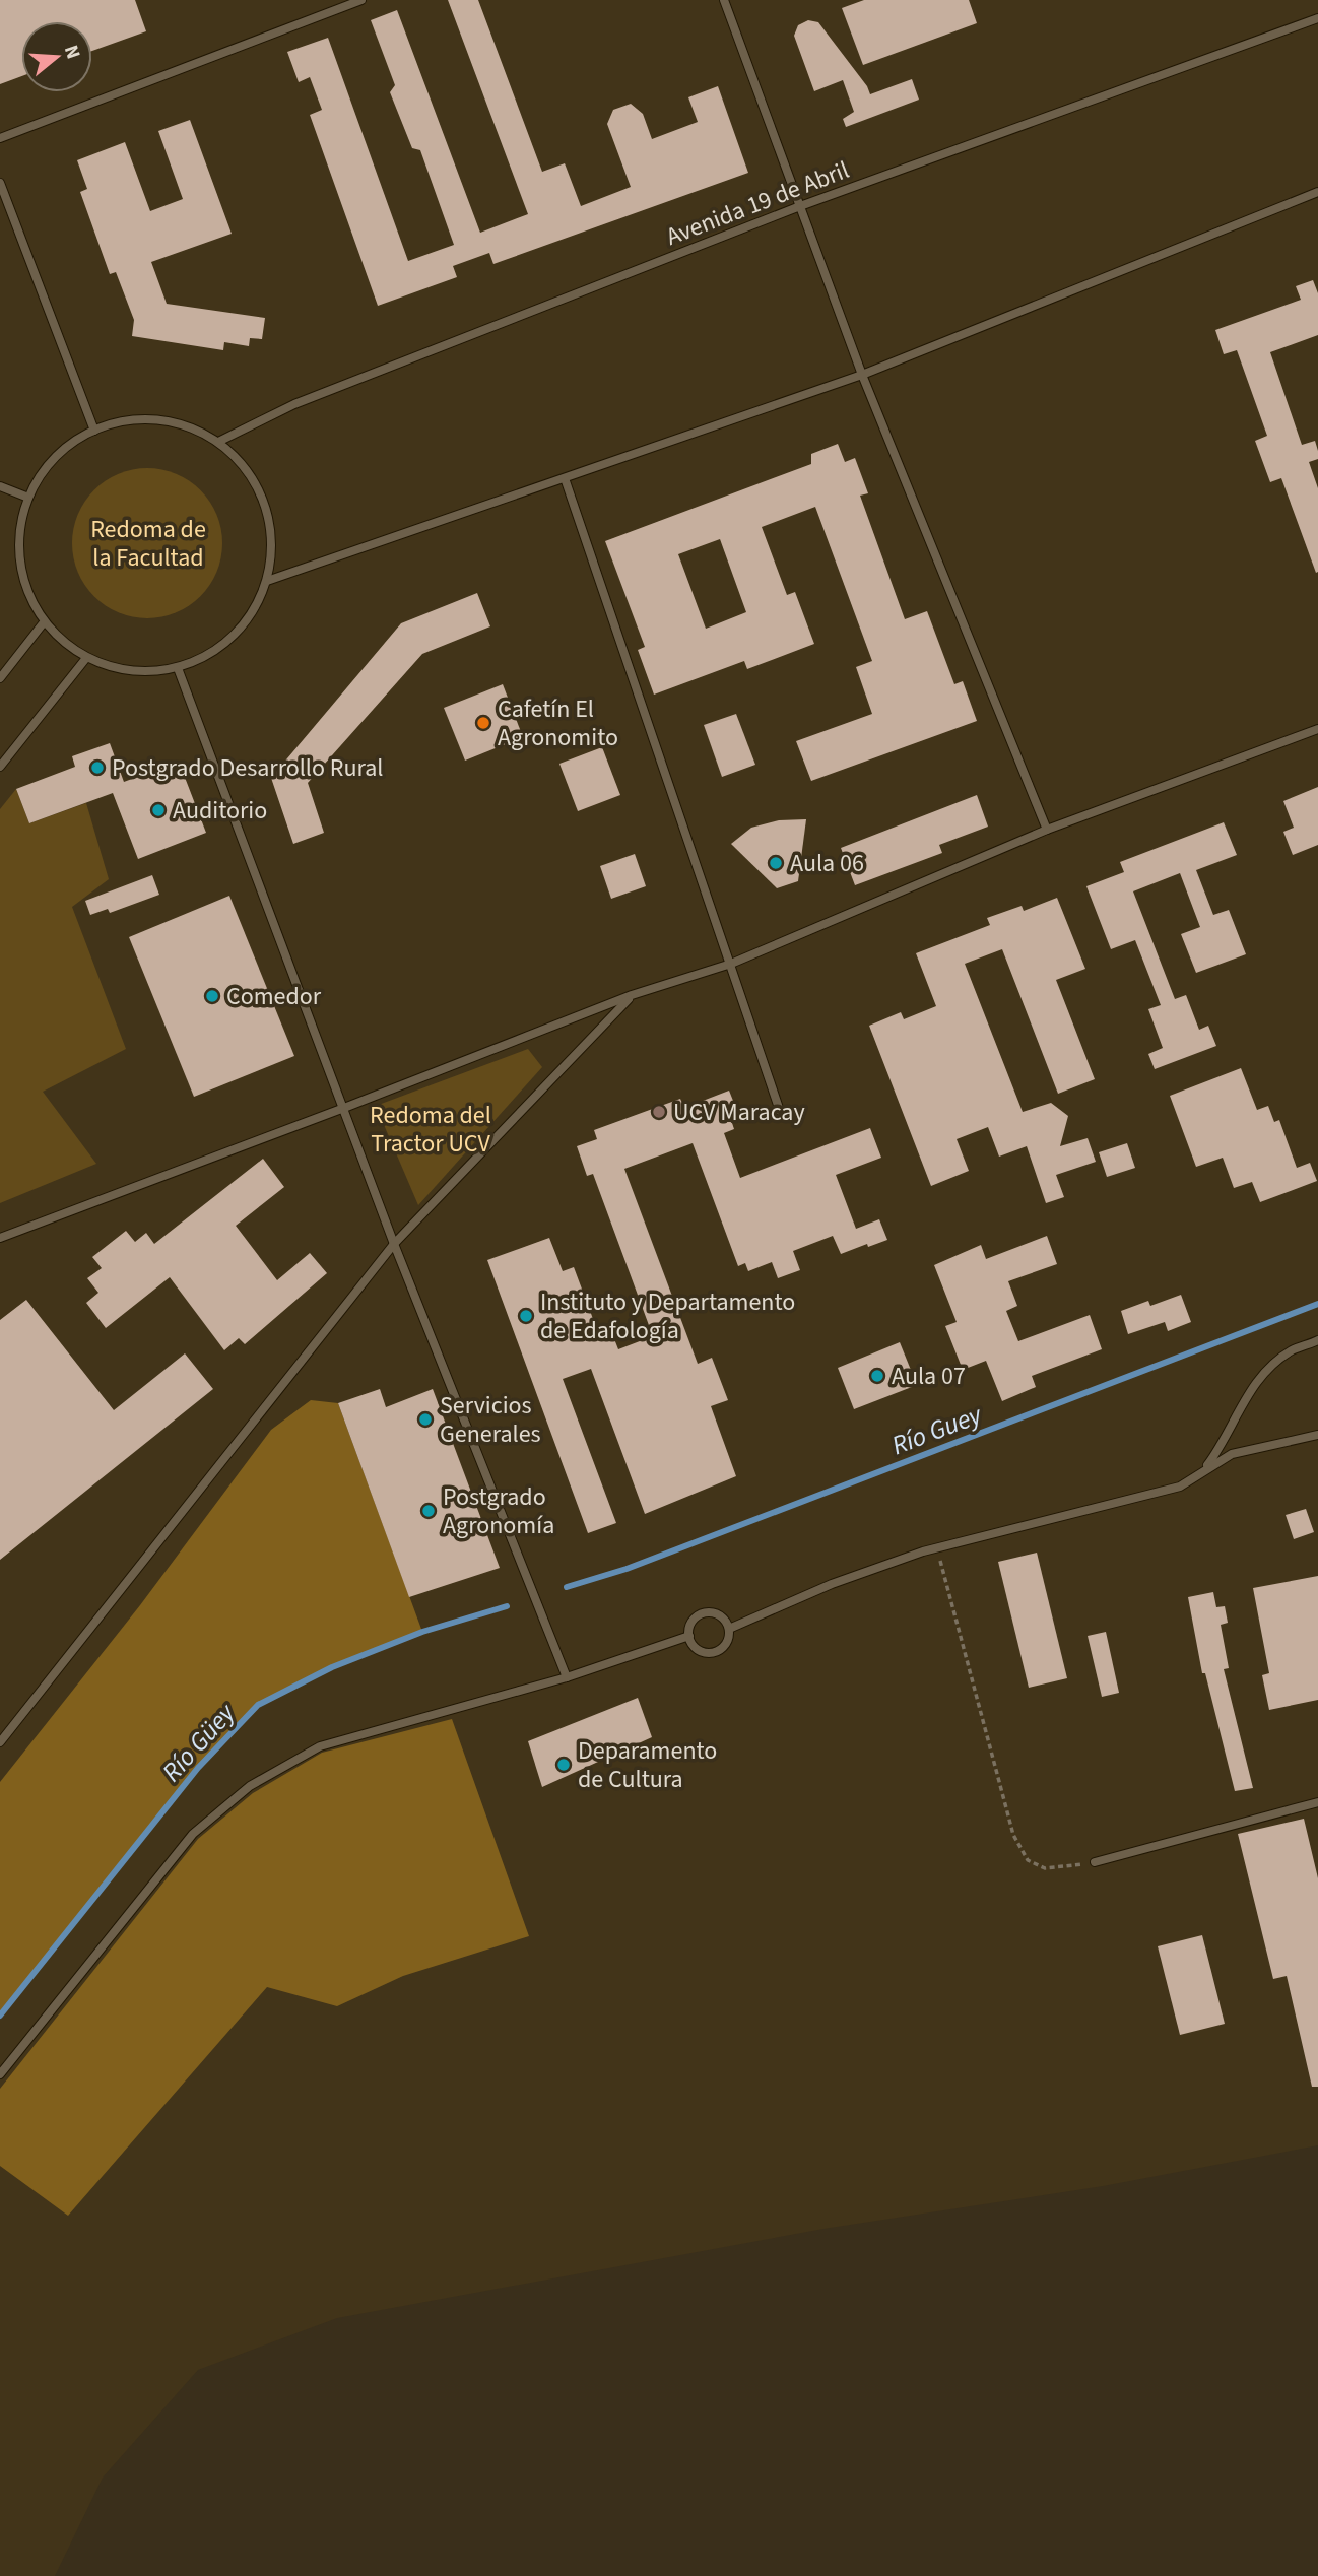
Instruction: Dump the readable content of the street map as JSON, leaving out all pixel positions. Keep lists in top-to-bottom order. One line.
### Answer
{"streets":{"lane":["Avenida 19 de Abril"]},"water":["Río Guey","Río Güey"],"parks":["Redoma de la Facultad","Redoma del Tractor UCV"],"places":["Cafetín El Agronomito","Postgrado Desarrollo Rural","Auditorio","Aula 06","Comedor","UCV Maracay","Instituto y Departamento de Edafología","Aula 07","Servicios Generales","Postgrado Agronomía","Deparamento de Cultura"],"north":"right"}
